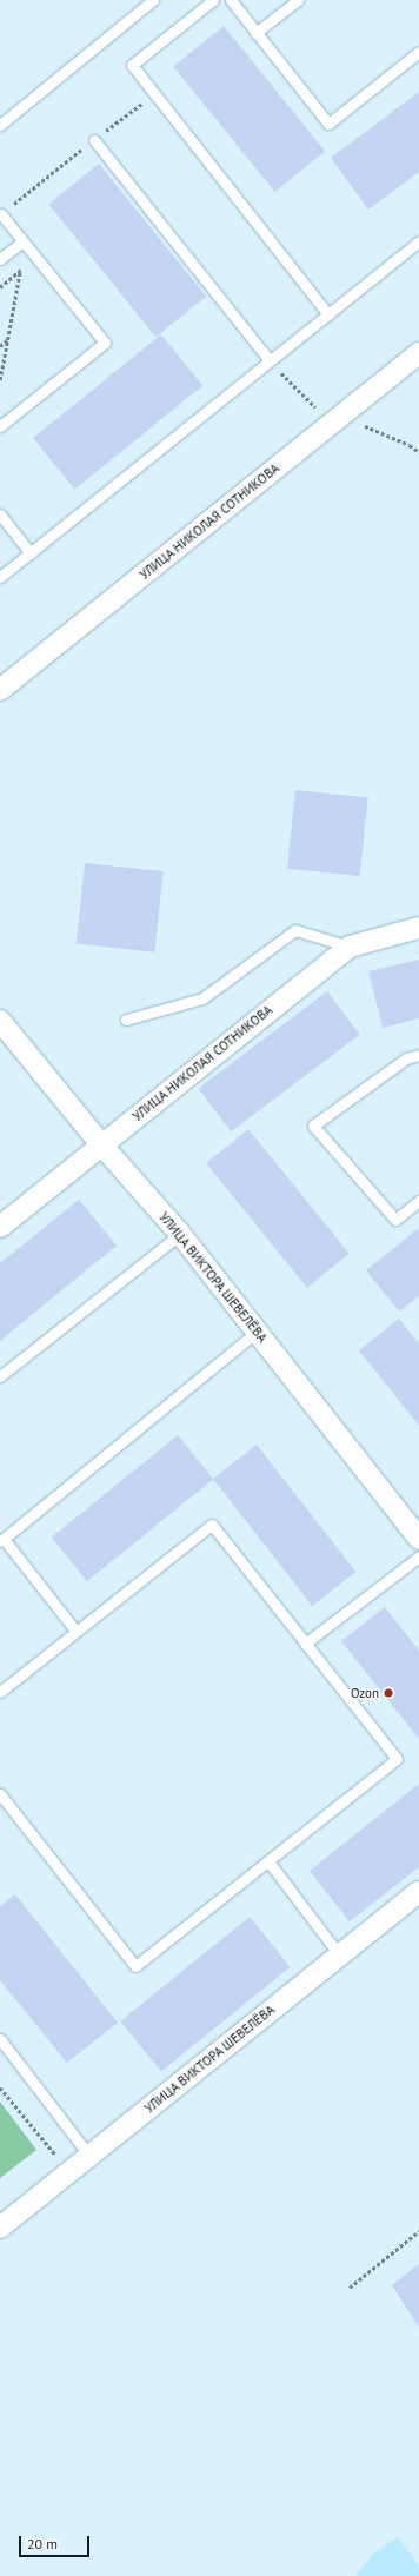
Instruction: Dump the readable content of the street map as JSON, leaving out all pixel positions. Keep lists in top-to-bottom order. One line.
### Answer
{"streets":{"street":["УЛИЦА НИКОЛАЯ СОТНИКОВА","УЛИЦА ВИКТОРА ШЕВЕЛЁВА"]},"crossings":[["УЛИЦА НИКОЛАЯ СОТНИКОВА","УЛИЦА ВИКТОРА ШЕВЕЛЁВА"]],"places":["Ozon"],"scale_bar":"20 m"}
